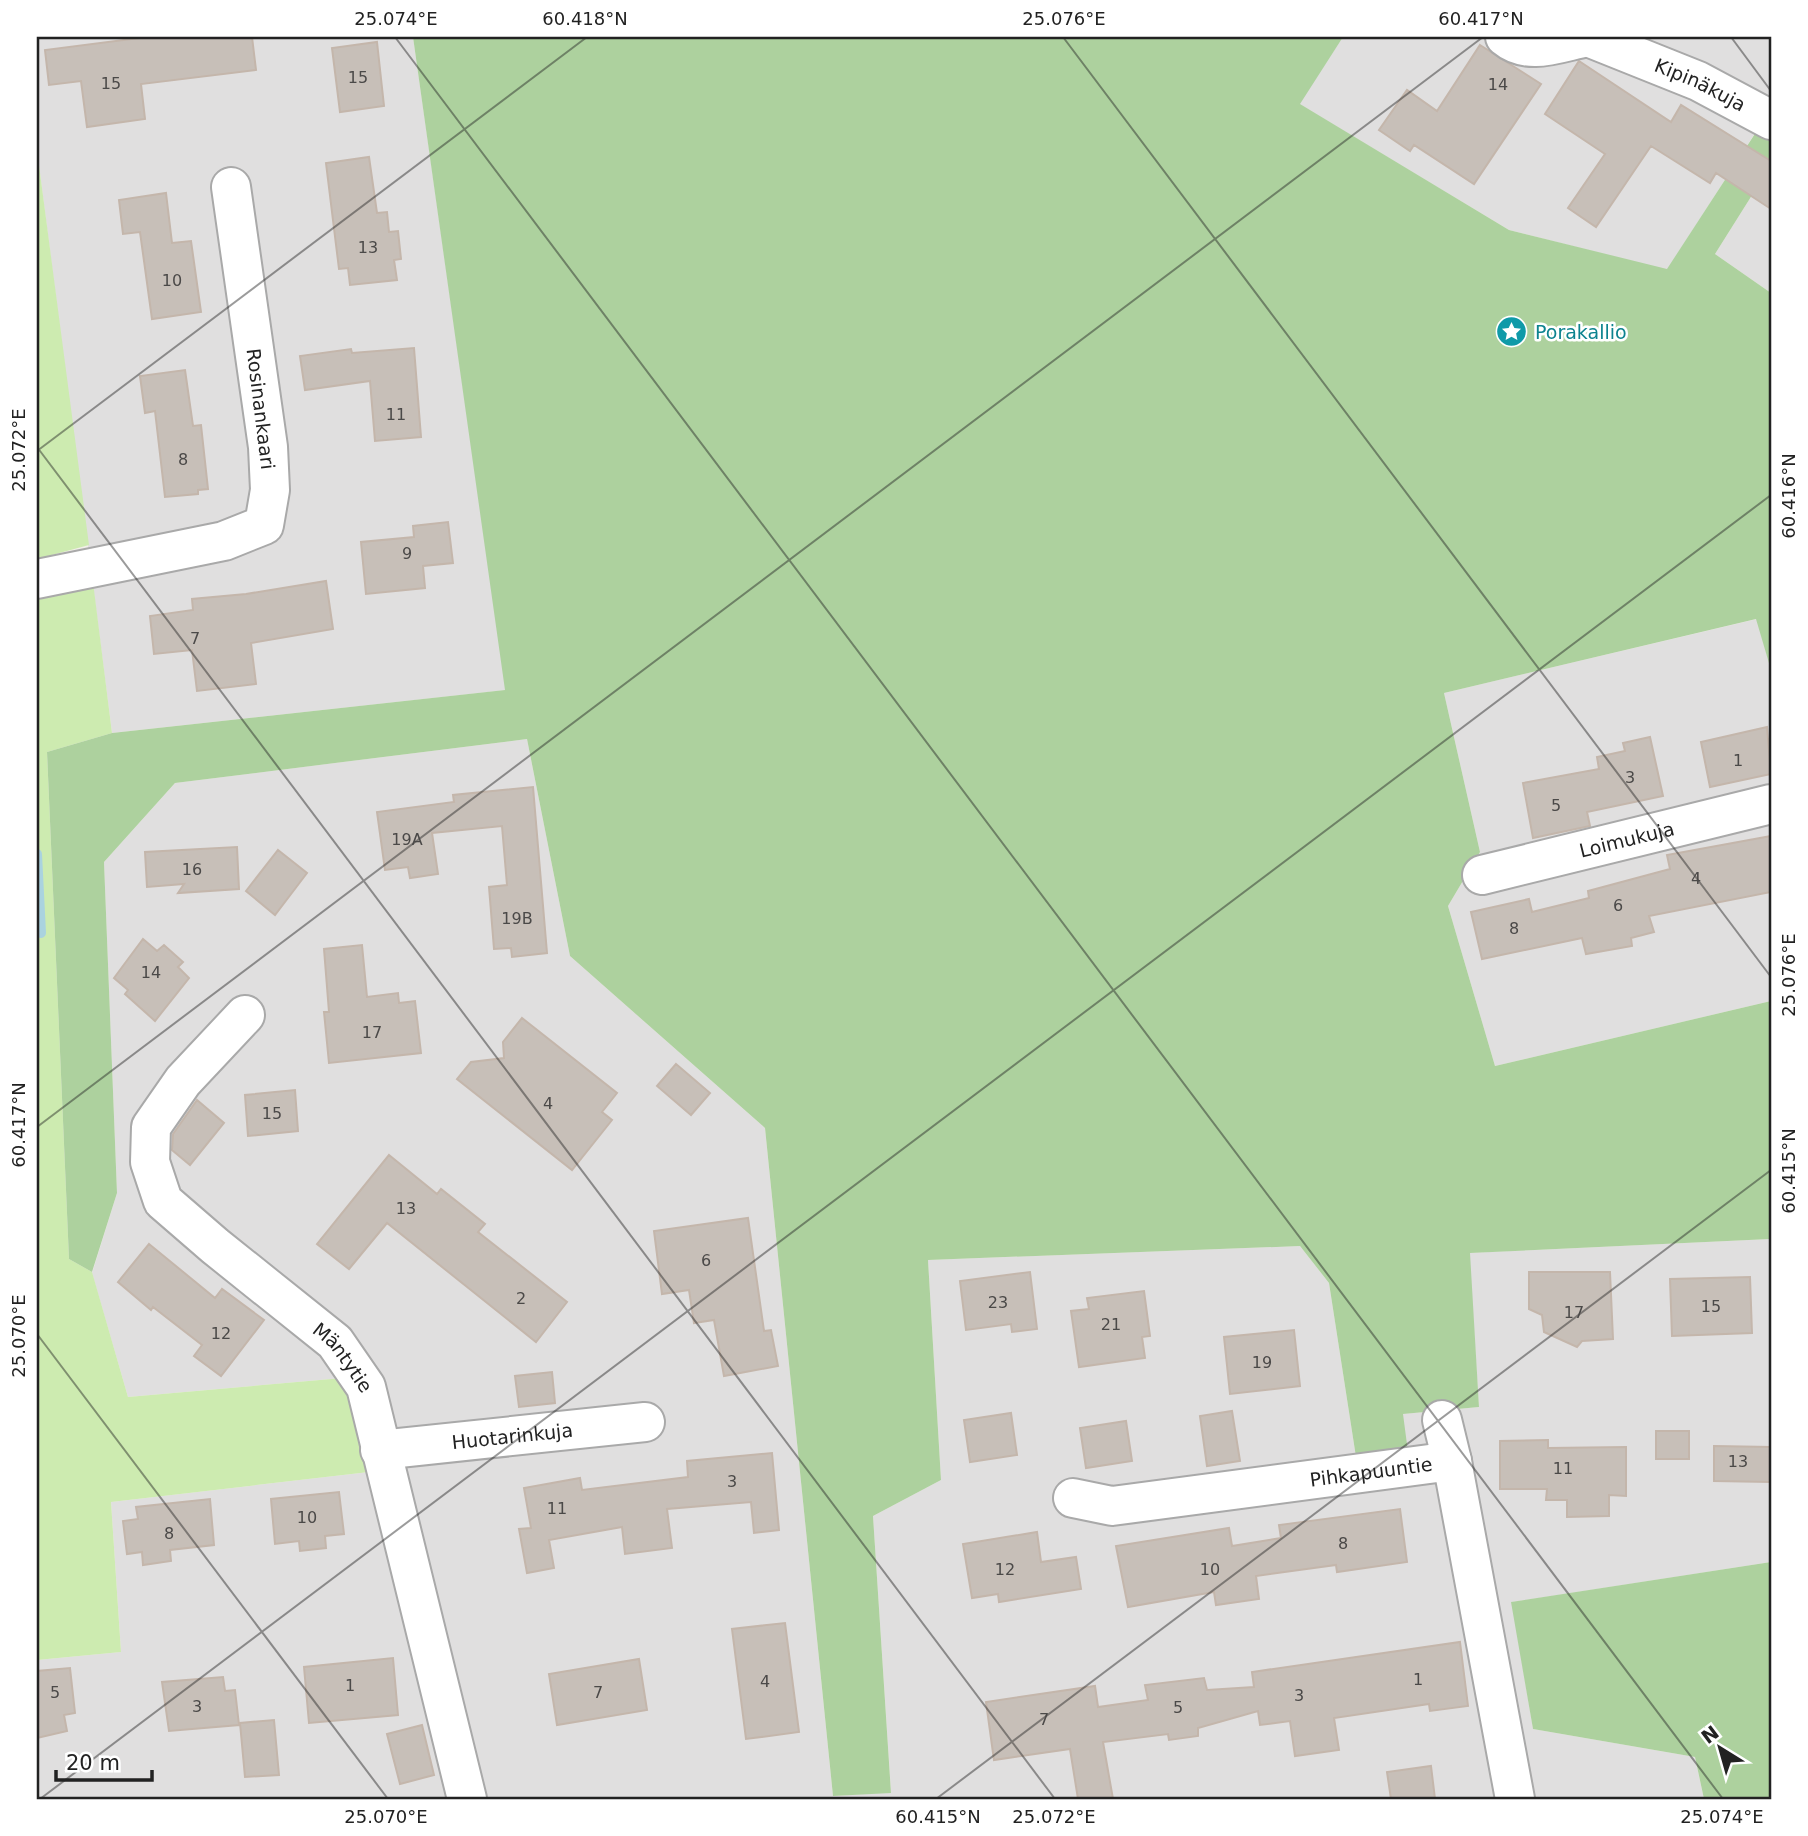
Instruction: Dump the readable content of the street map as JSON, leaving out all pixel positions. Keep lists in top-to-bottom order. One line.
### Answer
{"streets":{"street":["Kipinäkuja","Rosinankaari","Loimukuja","Mäntytie","Huotarinkuja","Pihkapuuntie"]},"crossings":[["Mäntytie","Huotarinkuja"]],"places":{"place":["Porakallio"]},"house_numbers":["15","15","14","13","10","11","8","9","7","1","3","5","19A","16","4","6","19B","8","14","17","4","15","13","6","2","23","15","17","21","12","19","13","11","3","11","10","8","8","12","10","1","4","1","5","7","3","3","5","7"],"scale_bar":"20 m","north":"top left","coordinates":["25.074°E","60.418°N","25.076°E","60.417°N","25.072°E","60.416°N","60.415°N","25.070°E"]}
